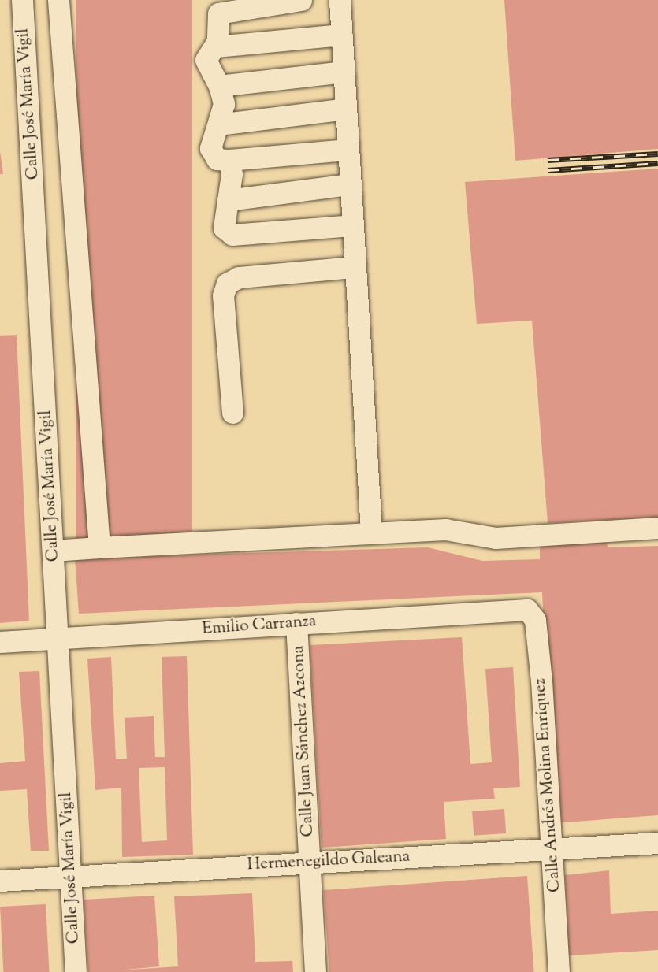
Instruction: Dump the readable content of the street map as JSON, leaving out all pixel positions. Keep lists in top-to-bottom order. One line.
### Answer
{"streets":{"street":["Calle José María Vigil","Emilio Carranza","Calle Juan Sánchez Azcona","Calle Andrés Molina Enríquez","Hermenegildo Galeana"]},"crossings":[["Calle José María Vigil","Emilio Carranza"],["Calle José María Vigil","Hermenegildo Galeana"],["Emilio Carranza","Calle Juan Sánchez Azcona"],["Emilio Carranza","Calle Andrés Molina Enríquez"],["Calle Juan Sánchez Azcona","Hermenegildo Galeana"],["Calle Andrés Molina Enríquez","Hermenegildo Galeana"]]}
